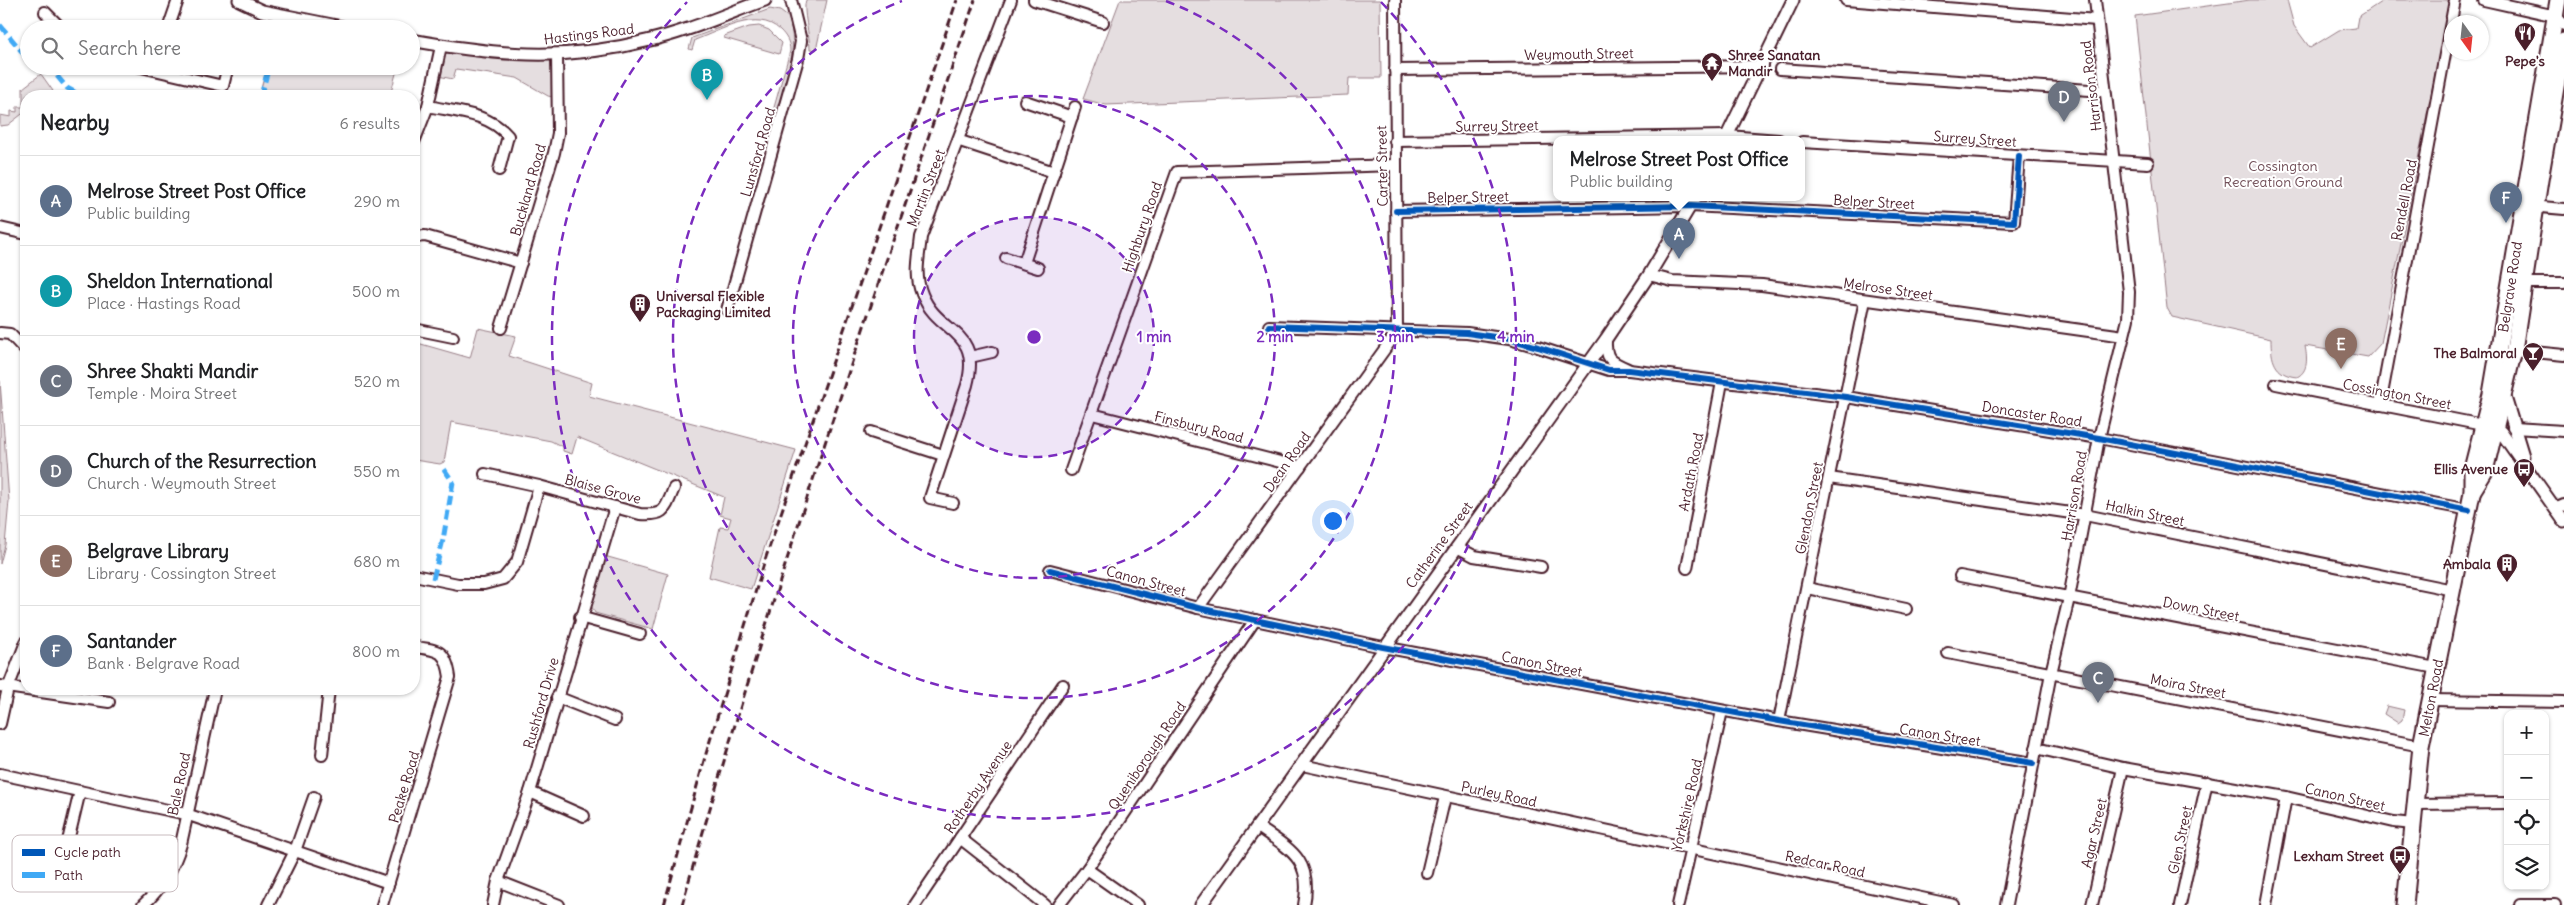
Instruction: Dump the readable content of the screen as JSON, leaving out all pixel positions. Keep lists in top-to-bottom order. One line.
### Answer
{"streets":{"main road":["Belgrave Road","Melton Road"],"street":["Hastings Road","Weymouth Street","Harrison Road","Surrey Street","Lunsford Road","Carter Street","Martin Street","Buckland Road","Belper Street","Rendell Road","Highbury Road","Melrose Street","Cossington Street","Doncaster Road","Finsbury Road","Dean Road","Ardath Road","Blaise Grove","Glendon Street","Halkin Street","Catherine Street","Canon Street","Down Street","Moira Street","Rushford Drive","Queniborough Road","Bale Road","Peake Road","Rotherby Avenue","Purley Road","Yorkshire Road","Agar Street","Glen Street","Redcar Road"]},"crossings":[["Hastings Road","Buckland Road"],["Weymouth Street","Carter Street"],["Harrison Road","Surrey Street"],["Harrison Road","Melrose Street"],["Harrison Road","Doncaster Road"],["Harrison Road","Halkin Street"],["Harrison Road","Canon Street"],["Harrison Road","Down Street"],["Harrison Road","Moira Street"],["Surrey Street","Carter Street"],["Surrey Street","Belper Street"],["Carter Street","Belper Street"],["Carter Street","Highbury Road"],["Carter Street","Doncaster Road"],["Carter Street","Dean Road"],["Belper Street","Catherine Street"],["Rendell Road","Cossington Street"],["Highbury Road","Finsbury Road"],["Belgrave Road","Cossington Street"],["Belgrave Road","Melton Road"],["Melrose Street","Glendon Street"],["Melrose Street","Catherine Street"],["Cossington Street","Melton Road"],["Doncaster Road","Dean Road"],["Doncaster Road","Ardath Road"],["Doncaster Road","Glendon Street"],["Doncaster Road","Catherine Street"],["Doncaster Road","Melton Road"],["Finsbury Road","Dean Road"],["Dean Road","Canon Street"],["Blaise Grove","Rushford Drive"],["Glendon Street","Halkin Street"],["Glendon Street","Canon Street"],["Halkin Street","Melton Road"],["Catherine Street","Canon Street"],["Catherine Street","Purley Road"],["Canon Street","Melton Road"],["Canon Street","Queniborough Road"],["Canon Street","Yorkshire Road"],["Canon Street","Agar Street"],["Canon Street","Glen Street"],["Down Street","Melton Road"],["Moira Street","Melton Road"],["Purley Road","Yorkshire Road"],["Purley Road","Redcar Road"],["Yorkshire Road","Redcar Road"]],"parks":["Cossington Recreation Ground"],"places":{"restaurant":["Pepe's"],"temple":["Shree Sanatan Mandir"],"building":["Universal Flexible Packaging Limited","Ambala"],"bar":["The Balmoral"],"bus stop":["Ellis Avenue","Lexham Street"]},"legend":["Cycle path","Path"],"north":"bottom","page":{"search":"Search here","pins":["B","D","F","A","E","C"],"heading":["Nearby","6 results"],"popup":["Melrose Street Post Office","Public building"],"list":[{"mark":"A","name":"Melrose Street Post Office","note":"Public building","value":"290 m"},{"mark":"B","name":"Sheldon International","note":"Place · Hastings Road","value":"500 m"},{"mark":"C","name":"Shree Shakti Mandir","note":"Temple · Moira Street","value":"520 m"},{"mark":"D","name":"Church of the Resurrection","note":"Church · Weymouth Street","value":"550 m"},{"mark":"E","name":"Belgrave Library","note":"Library · Cossington Street","value":"680 m"},{"mark":"F","name":"Santander","note":"Bank · Belgrave Road","value":"800 m"}],"map_buttons":["+","−"]},"rings":["1 min","2 min","3 min","4 min"]}
